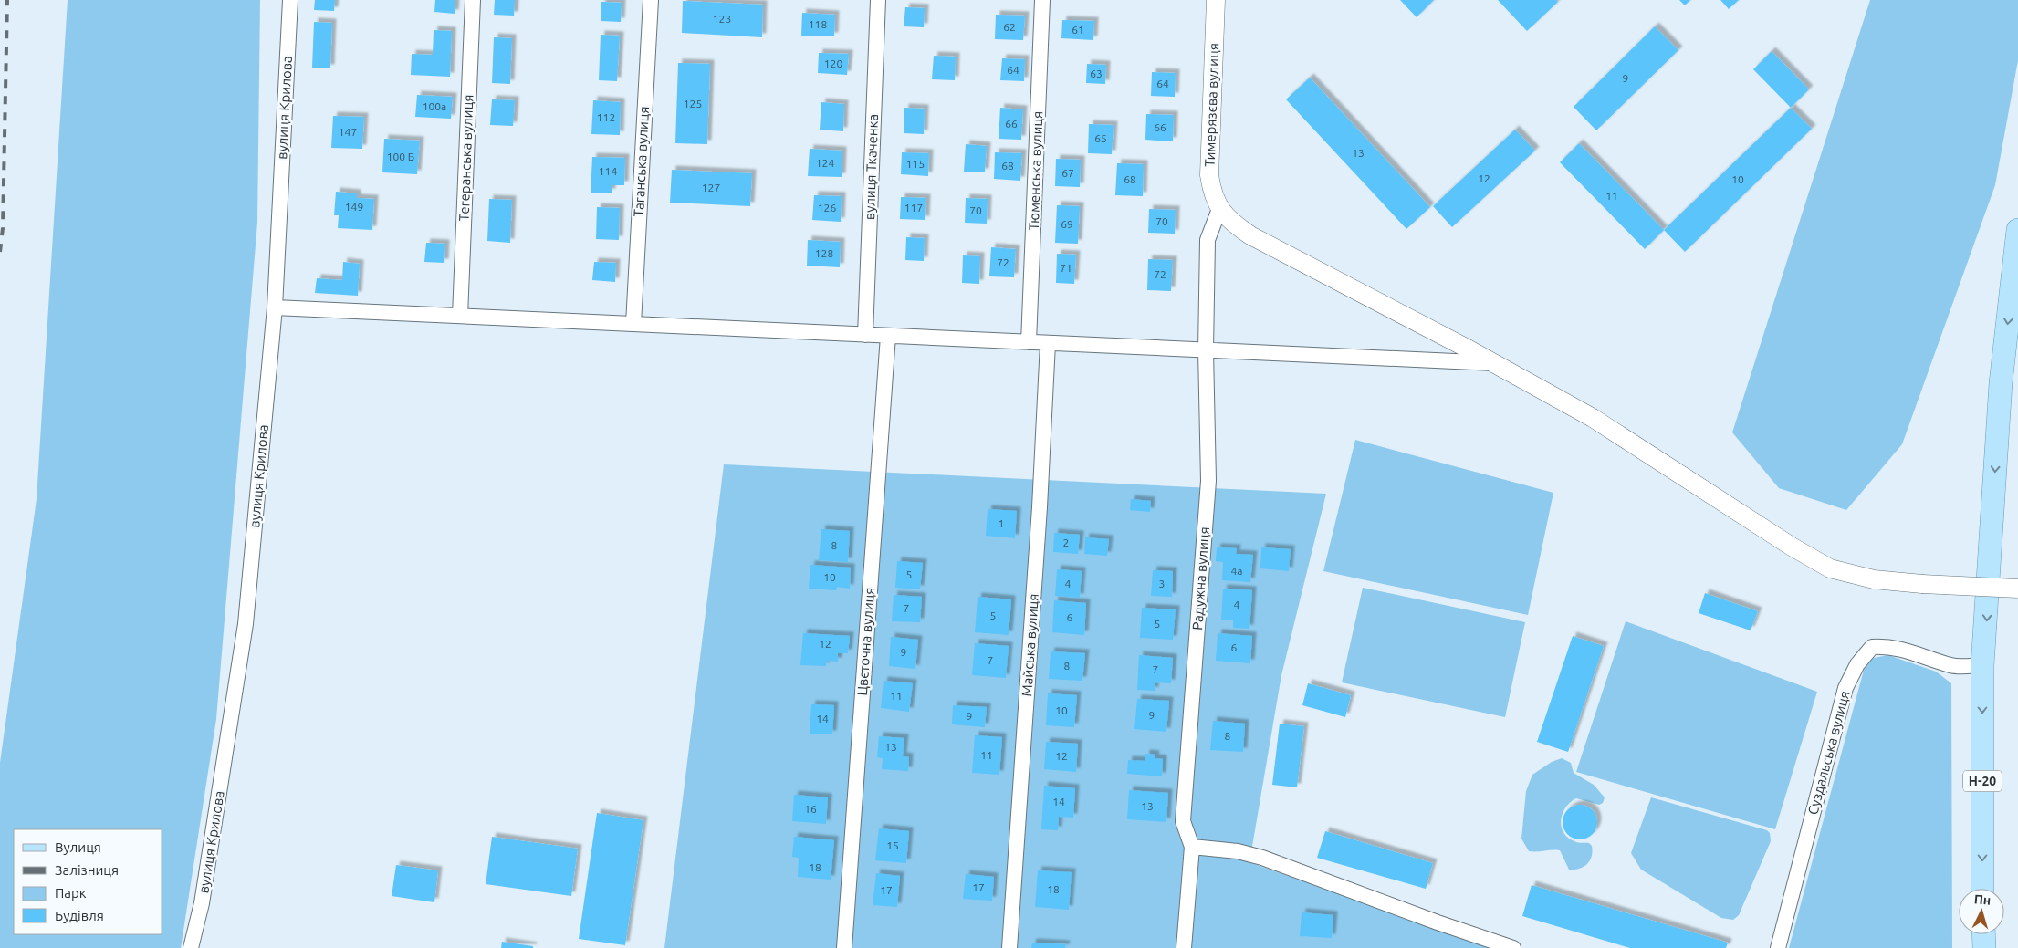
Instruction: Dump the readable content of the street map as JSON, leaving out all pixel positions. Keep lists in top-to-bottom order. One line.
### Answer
{"streets":{"main road":["Н-20"],"street":["Тимерязєва вулиця","вулиця Крилова","Тегеранська вулиця","Таганська вулиця","вулиця Ткаченка","Тюменська вулиця","Радужна вулиця","Цвєточна вулиця","Майська вулиця","Суздальська вулиця"]},"crossings":[["Тимерязєва вулиця","Радужна вулиця"],["Суздальська вулиця","Н-20"]],"house_numbers":["123","118","62","61","120","64","63","9","64","125","100а","112","66","66","147","65","13","100 Б","124","115","68","114","67","12","68","10","127","11","149","126","117","70","70","69","128","72","71","72","1","2","8","4а","5","10","4","3","4","7","5","6","5","12","6","9","7","8","7","11","10","9","9","14","8","13","11","12","14","13","16","15","18","17","18","17"],"legend":["Вулиця","Залізниця","Парк","Будівля"],"north":"top"}
